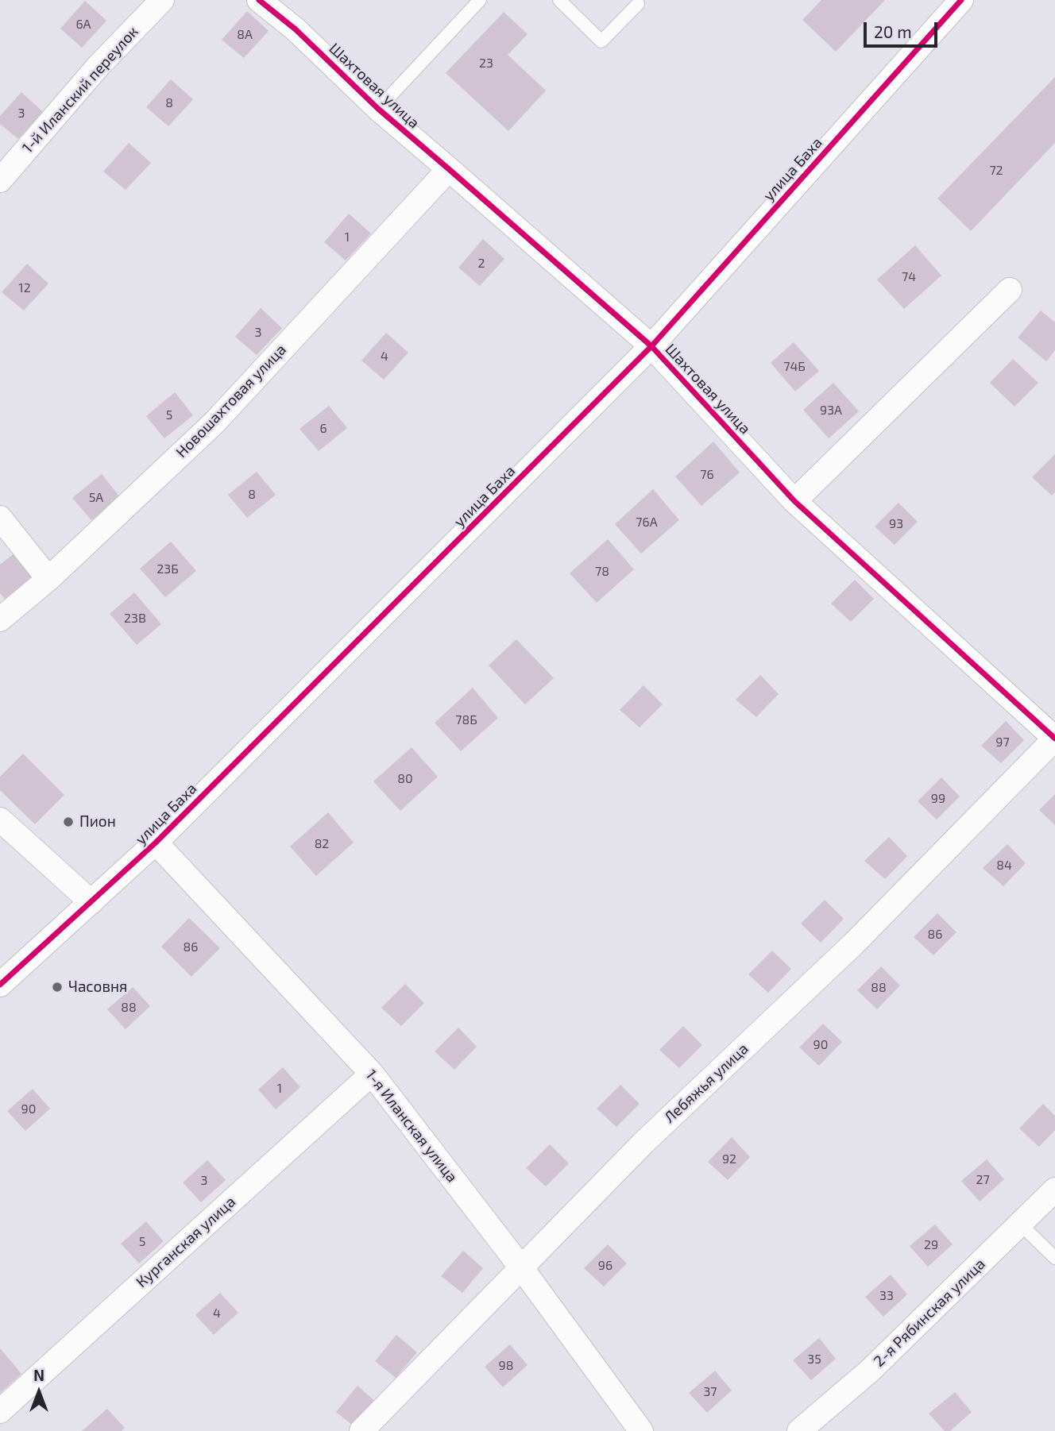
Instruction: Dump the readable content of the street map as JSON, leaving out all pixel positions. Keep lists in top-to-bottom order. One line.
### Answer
{"streets":{"street":["Шахтовая улица","1-й Иланский переулок","улица Баха","Новошахтовая улица","Лебяжья улица","1-я Иланская улица","Курганская улица","2-я Рябинская улица"]},"crossings":[["Шахтовая улица","улица Баха"],["Шахтовая улица","Новошахтовая улица"],["Шахтовая улица","Лебяжья улица"],["улица Баха","1-я Иланская улица"],["Лебяжья улица","1-я Иланская улица"],["1-я Иланская улица","Курганская улица"]],"places":["Пион","Часовня"],"house_numbers":["6А","8А","23","8","3","72","1","2","74","12","3","4","74Б","93А","5","6","76","8","5А","76А","93","23Б","78","23В","78Б","97","80","99","82","84","86","86","88","88","90","1","90","92","27","3","5","29","96","33","4","35","98","37"],"scale_bar":"20 m","north":"top"}
